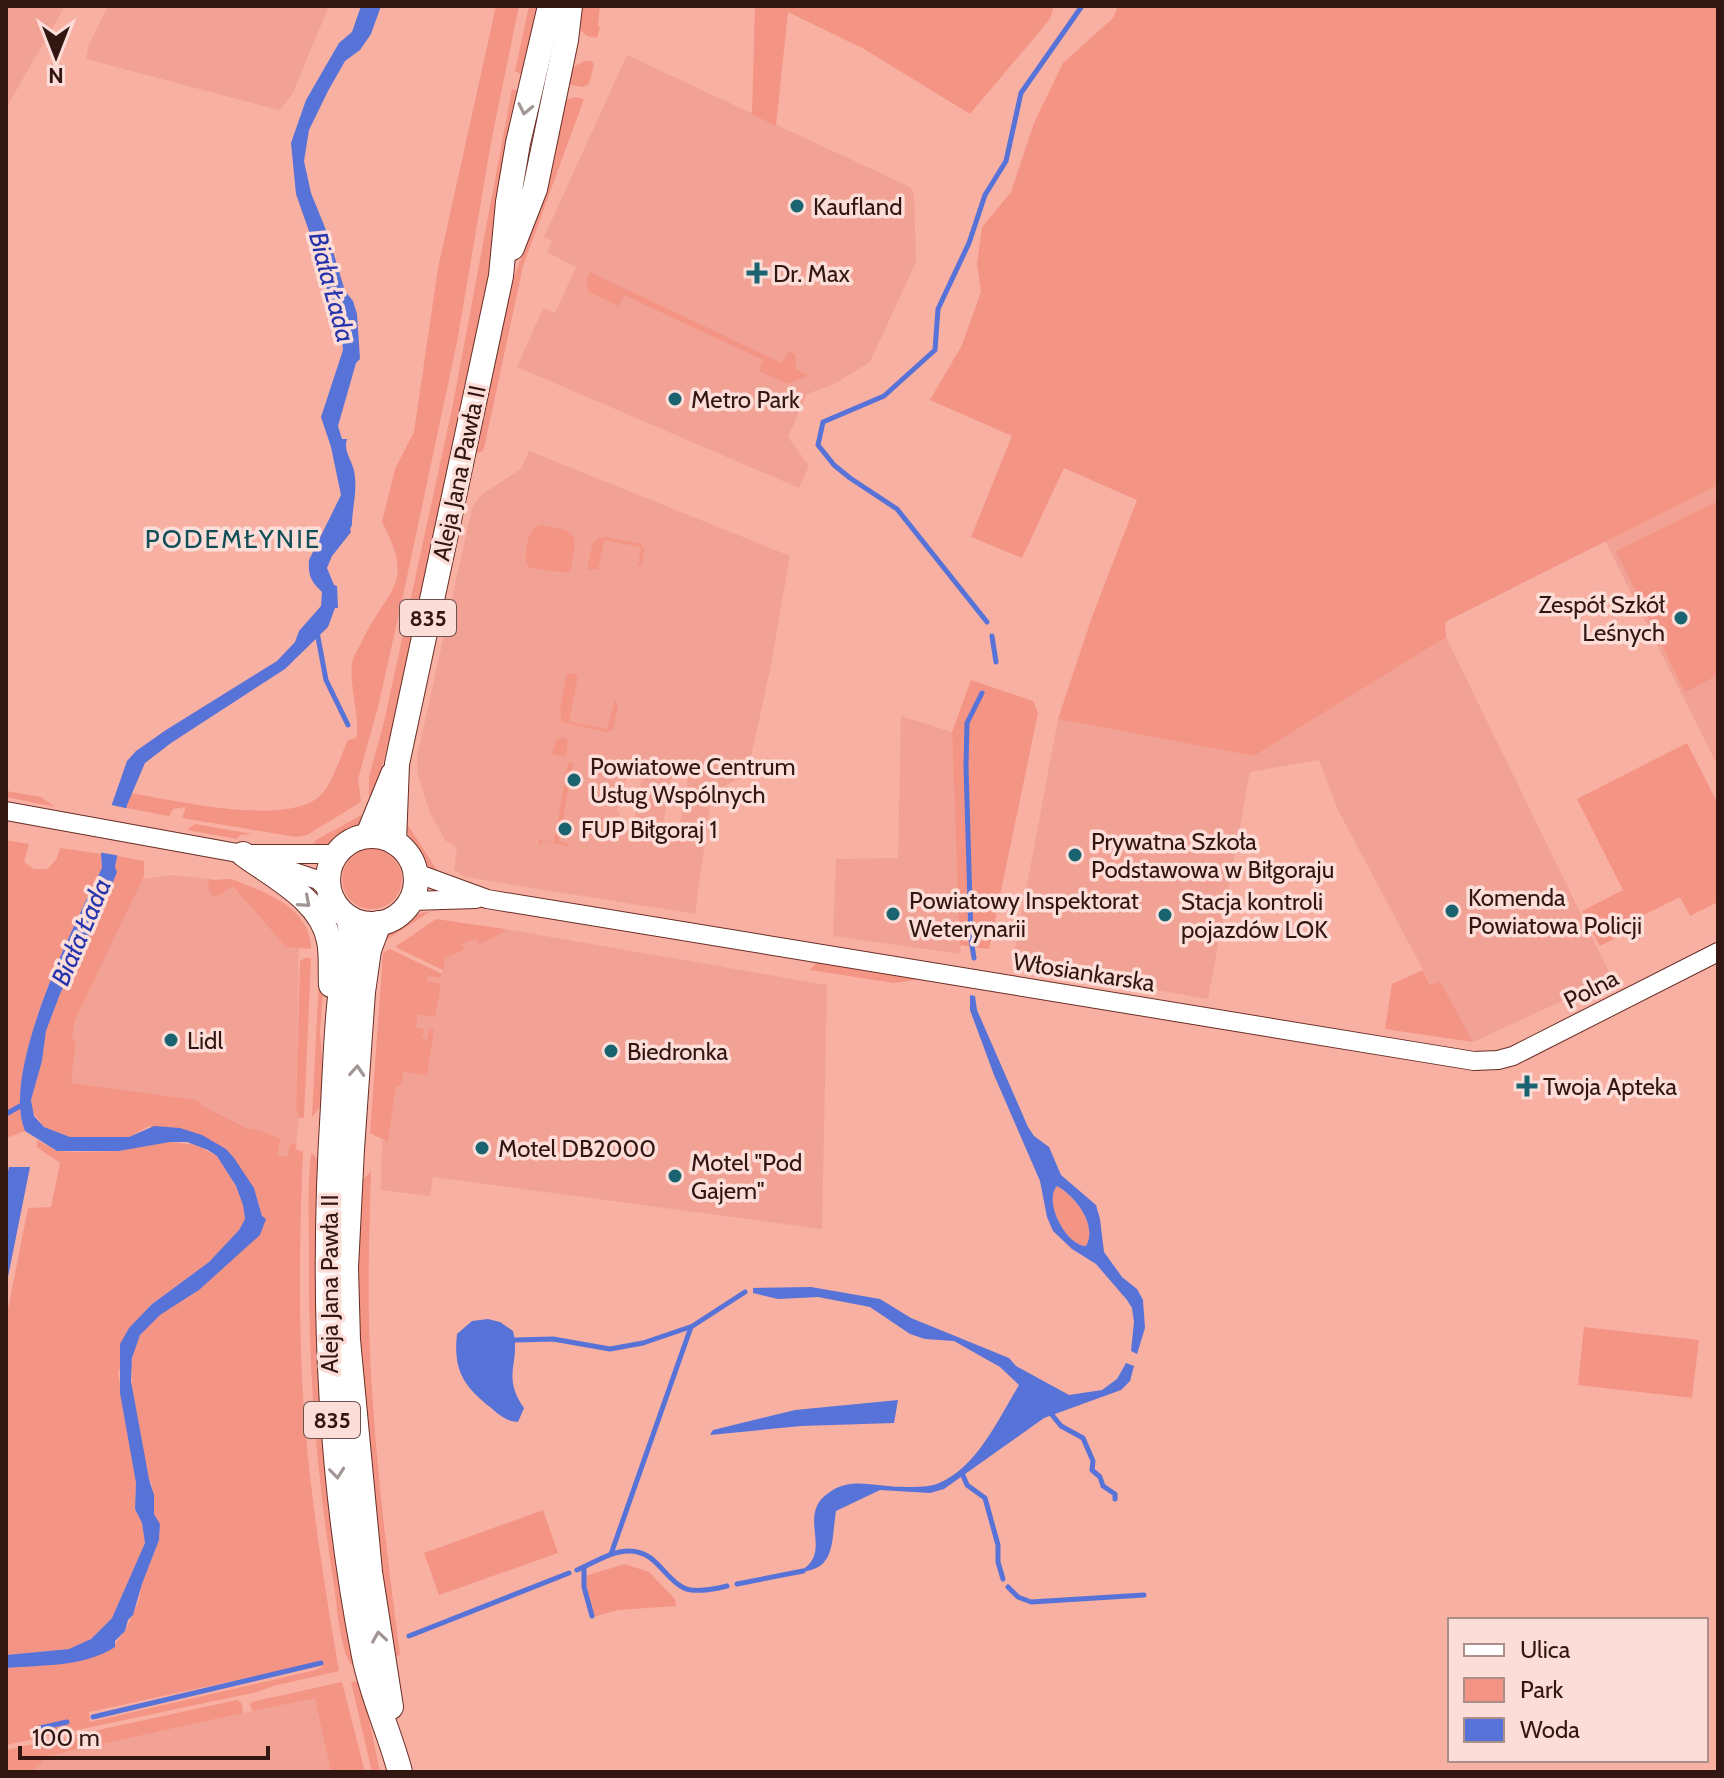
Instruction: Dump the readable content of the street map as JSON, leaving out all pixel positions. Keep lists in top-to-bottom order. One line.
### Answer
{"streets":{"main road":["Aleja Jana Pawła II","835"],"street":["Włosiankarska","Polna"]},"crossings":[["Aleja Jana Pawła II","Włosiankarska"],["Włosiankarska","Polna"]],"districts":["PODEMŁYNIE"],"water":["Biała Łada"],"places":{"other":["Kaufland","Metro Park","Zespół Szkół Leśnych","Powiatowe Centrum Usług Wspólnych","FUP Biłgoraj 1","Prywatna Szkoła Podstawowa w Biłgoraju","Komenda Powiatowa Policji","Powiatowy Inspektorat Weterynarii","Stacja kontroli pojazdów LOK","Lidl","Biedronka","Motel DB2000","Motel \"Pod Gajem\""],"health":["Dr. Max","Twoja Apteka"]},"legend":["Ulica","Park","Woda"],"scale_bar":"100 m","north":"bottom"}
